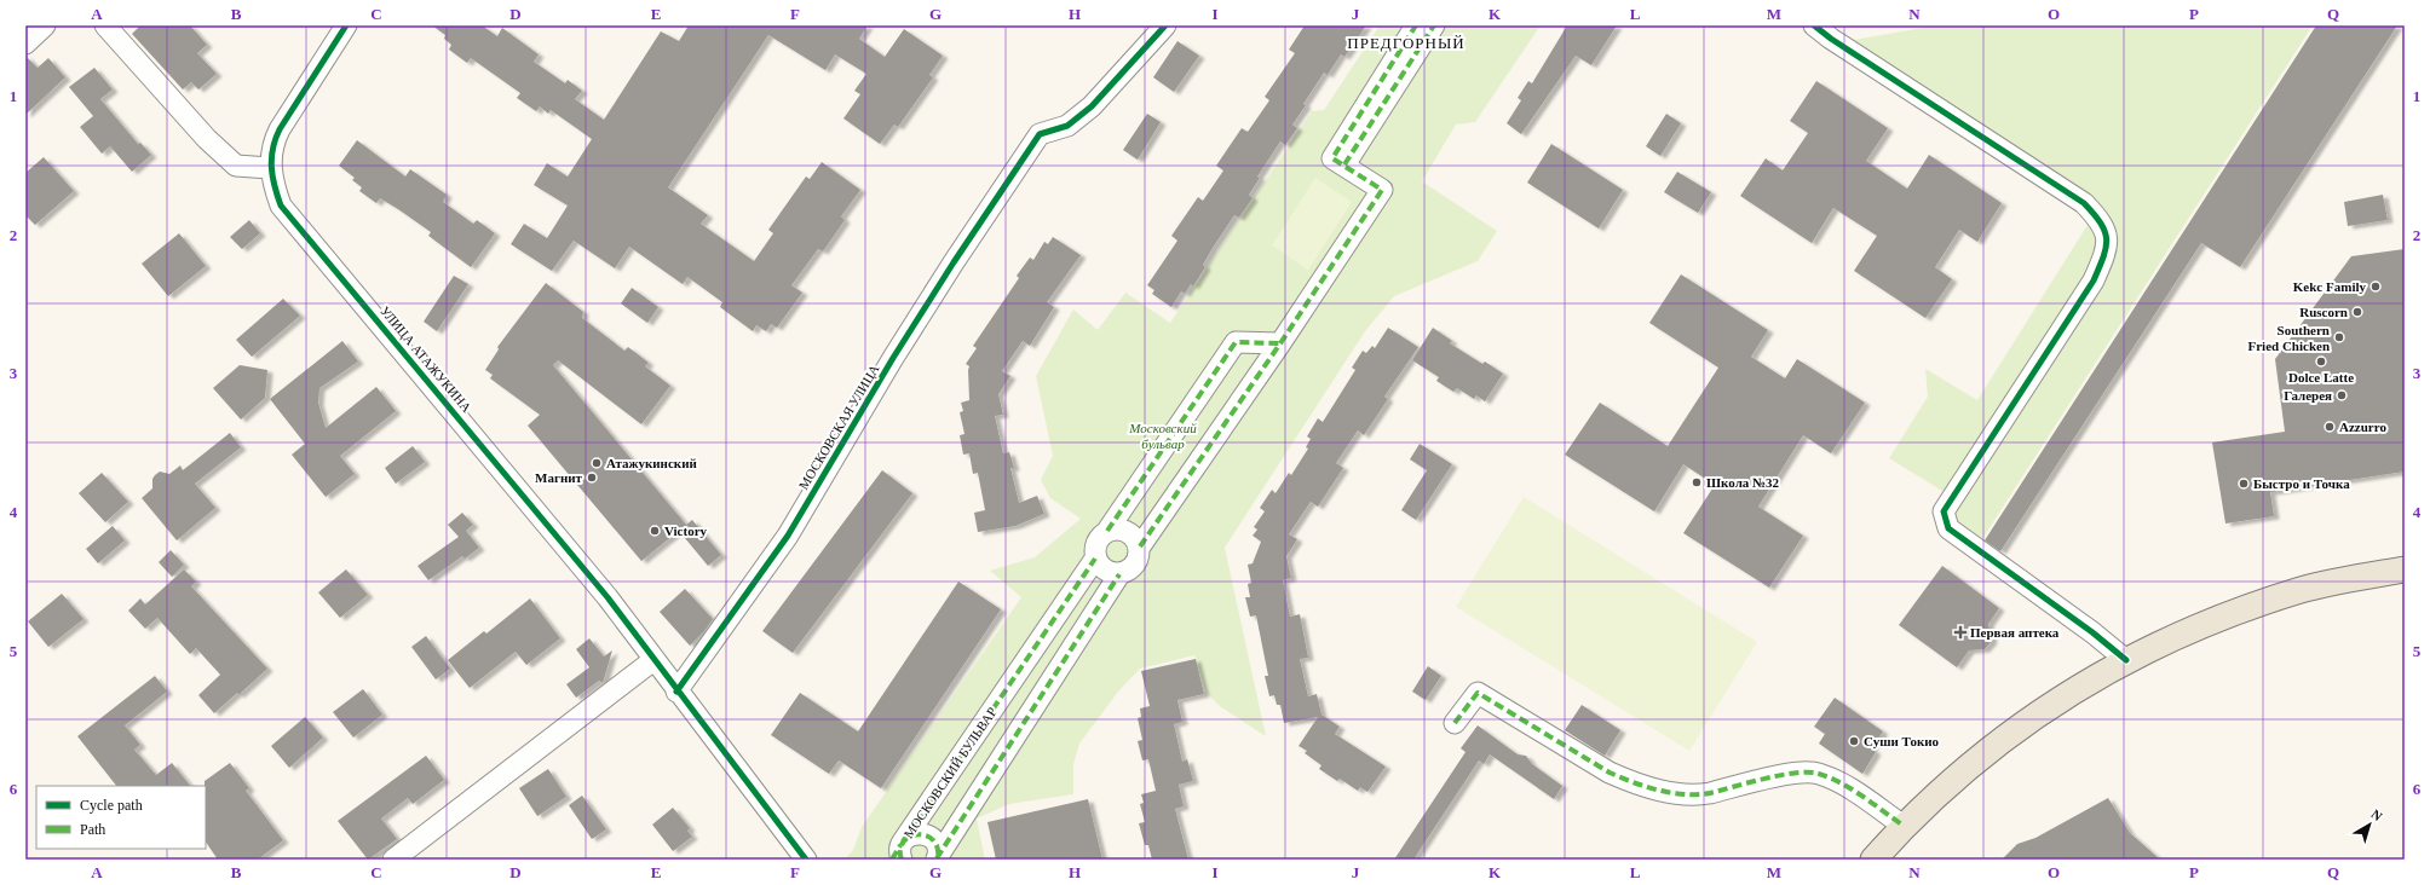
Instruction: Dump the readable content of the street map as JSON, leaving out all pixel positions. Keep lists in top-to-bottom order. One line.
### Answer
{"streets":{"street":["УЛИЦА АТАЖУКИНА","МОСКОВСКАЯ УЛИЦА","МОСКОВСКИЙ БУЛЬВАР"]},"crossings":[["УЛИЦА АТАЖУКИНА","МОСКОВСКАЯ УЛИЦА"]],"districts":["ПРЕДГОРНЫЙ"],"parks":["Московский бульвар"],"places":{"other":["Kekc Family","Ruscorn","Southern Fried Chicken","Dolce Latte","Галерея","Azzurro","Атажукинский","Магнит","Школа №32","Быстро и Точка","Victory","Суши Токио"],"health":["Первая аптека"]},"legend":["Cycle path","Path"],"north":"top right","grid":{"columns":["A","B","C","D","E","F","G","H","I","J","K","L","M","N","O","P","Q"],"rows":["1","2","3","4","5","6"]}}
